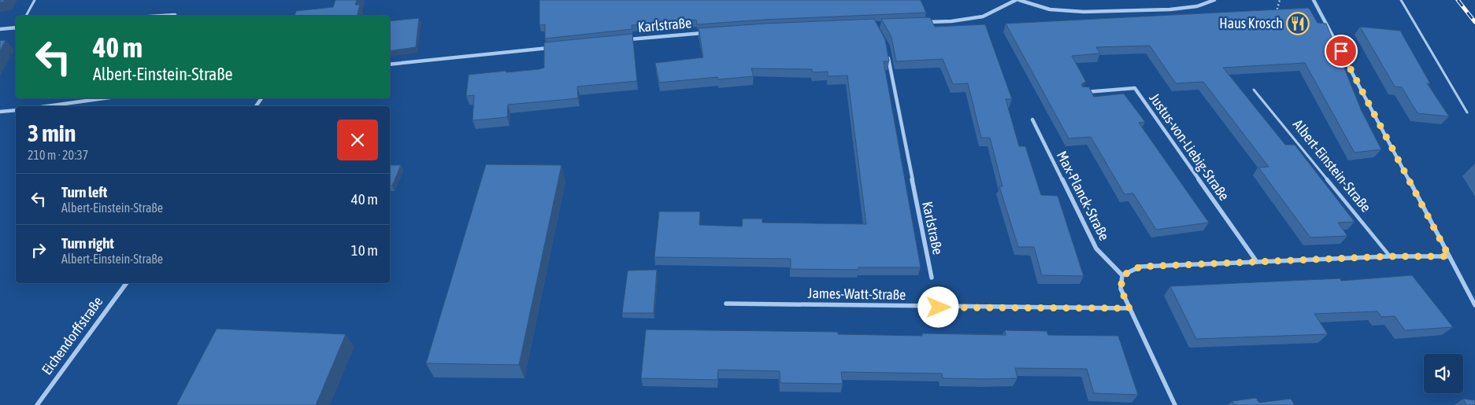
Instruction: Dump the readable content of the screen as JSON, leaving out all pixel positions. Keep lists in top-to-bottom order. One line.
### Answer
{"streets":{"street":["Karlstraße","Justus-von-Liebig-Straße","Max-Planck-Straße","James-Watt-Straße","Eichendorffstraße"],"lane":["Albert-Einstein-Straße"]},"places":{"restaurant":["Haus Krosch"]},"page":{"turn":["40 m","Albert-Einstein-Straße"],"heading":["3 min","210 m · 20:37"],"list":[{"name":"Turn left","note":"Albert-Einstein-Straße","value":"40 m"},{"name":"Turn right","note":"Albert-Einstein-Straße","value":"10 m"}]}}
